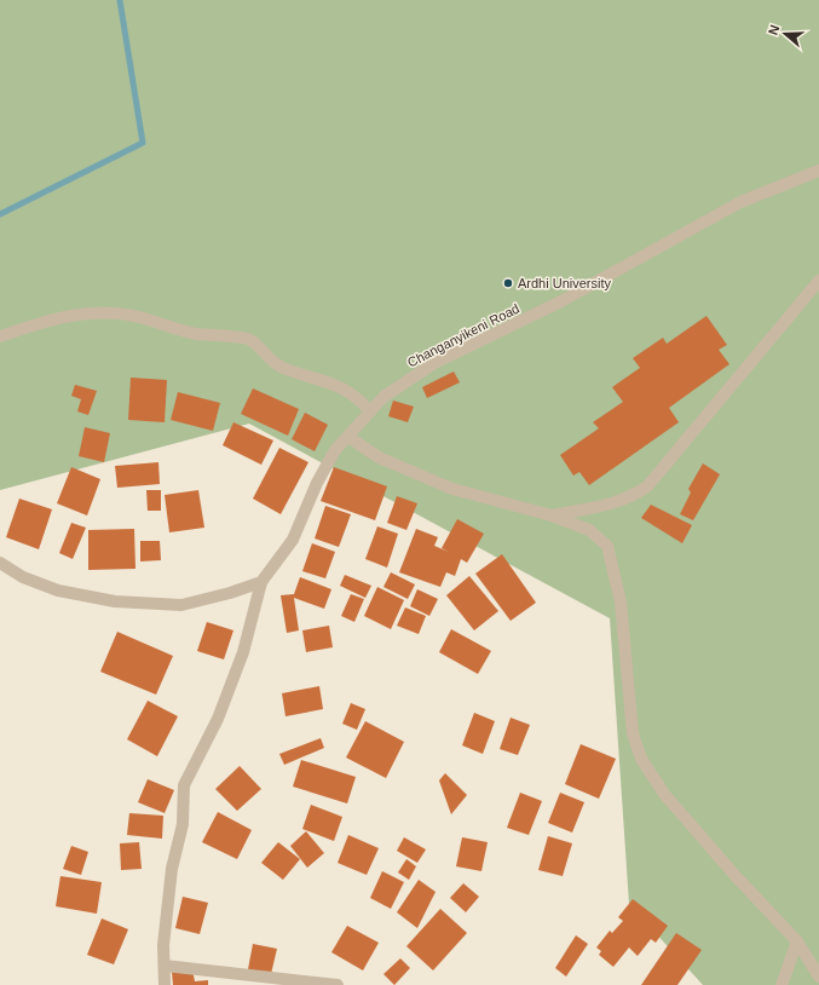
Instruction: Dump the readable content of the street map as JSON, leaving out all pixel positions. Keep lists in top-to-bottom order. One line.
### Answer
{"streets":{"street":["Changanyikeni Road"]},"places":["Ardhi University"],"north":"left"}
